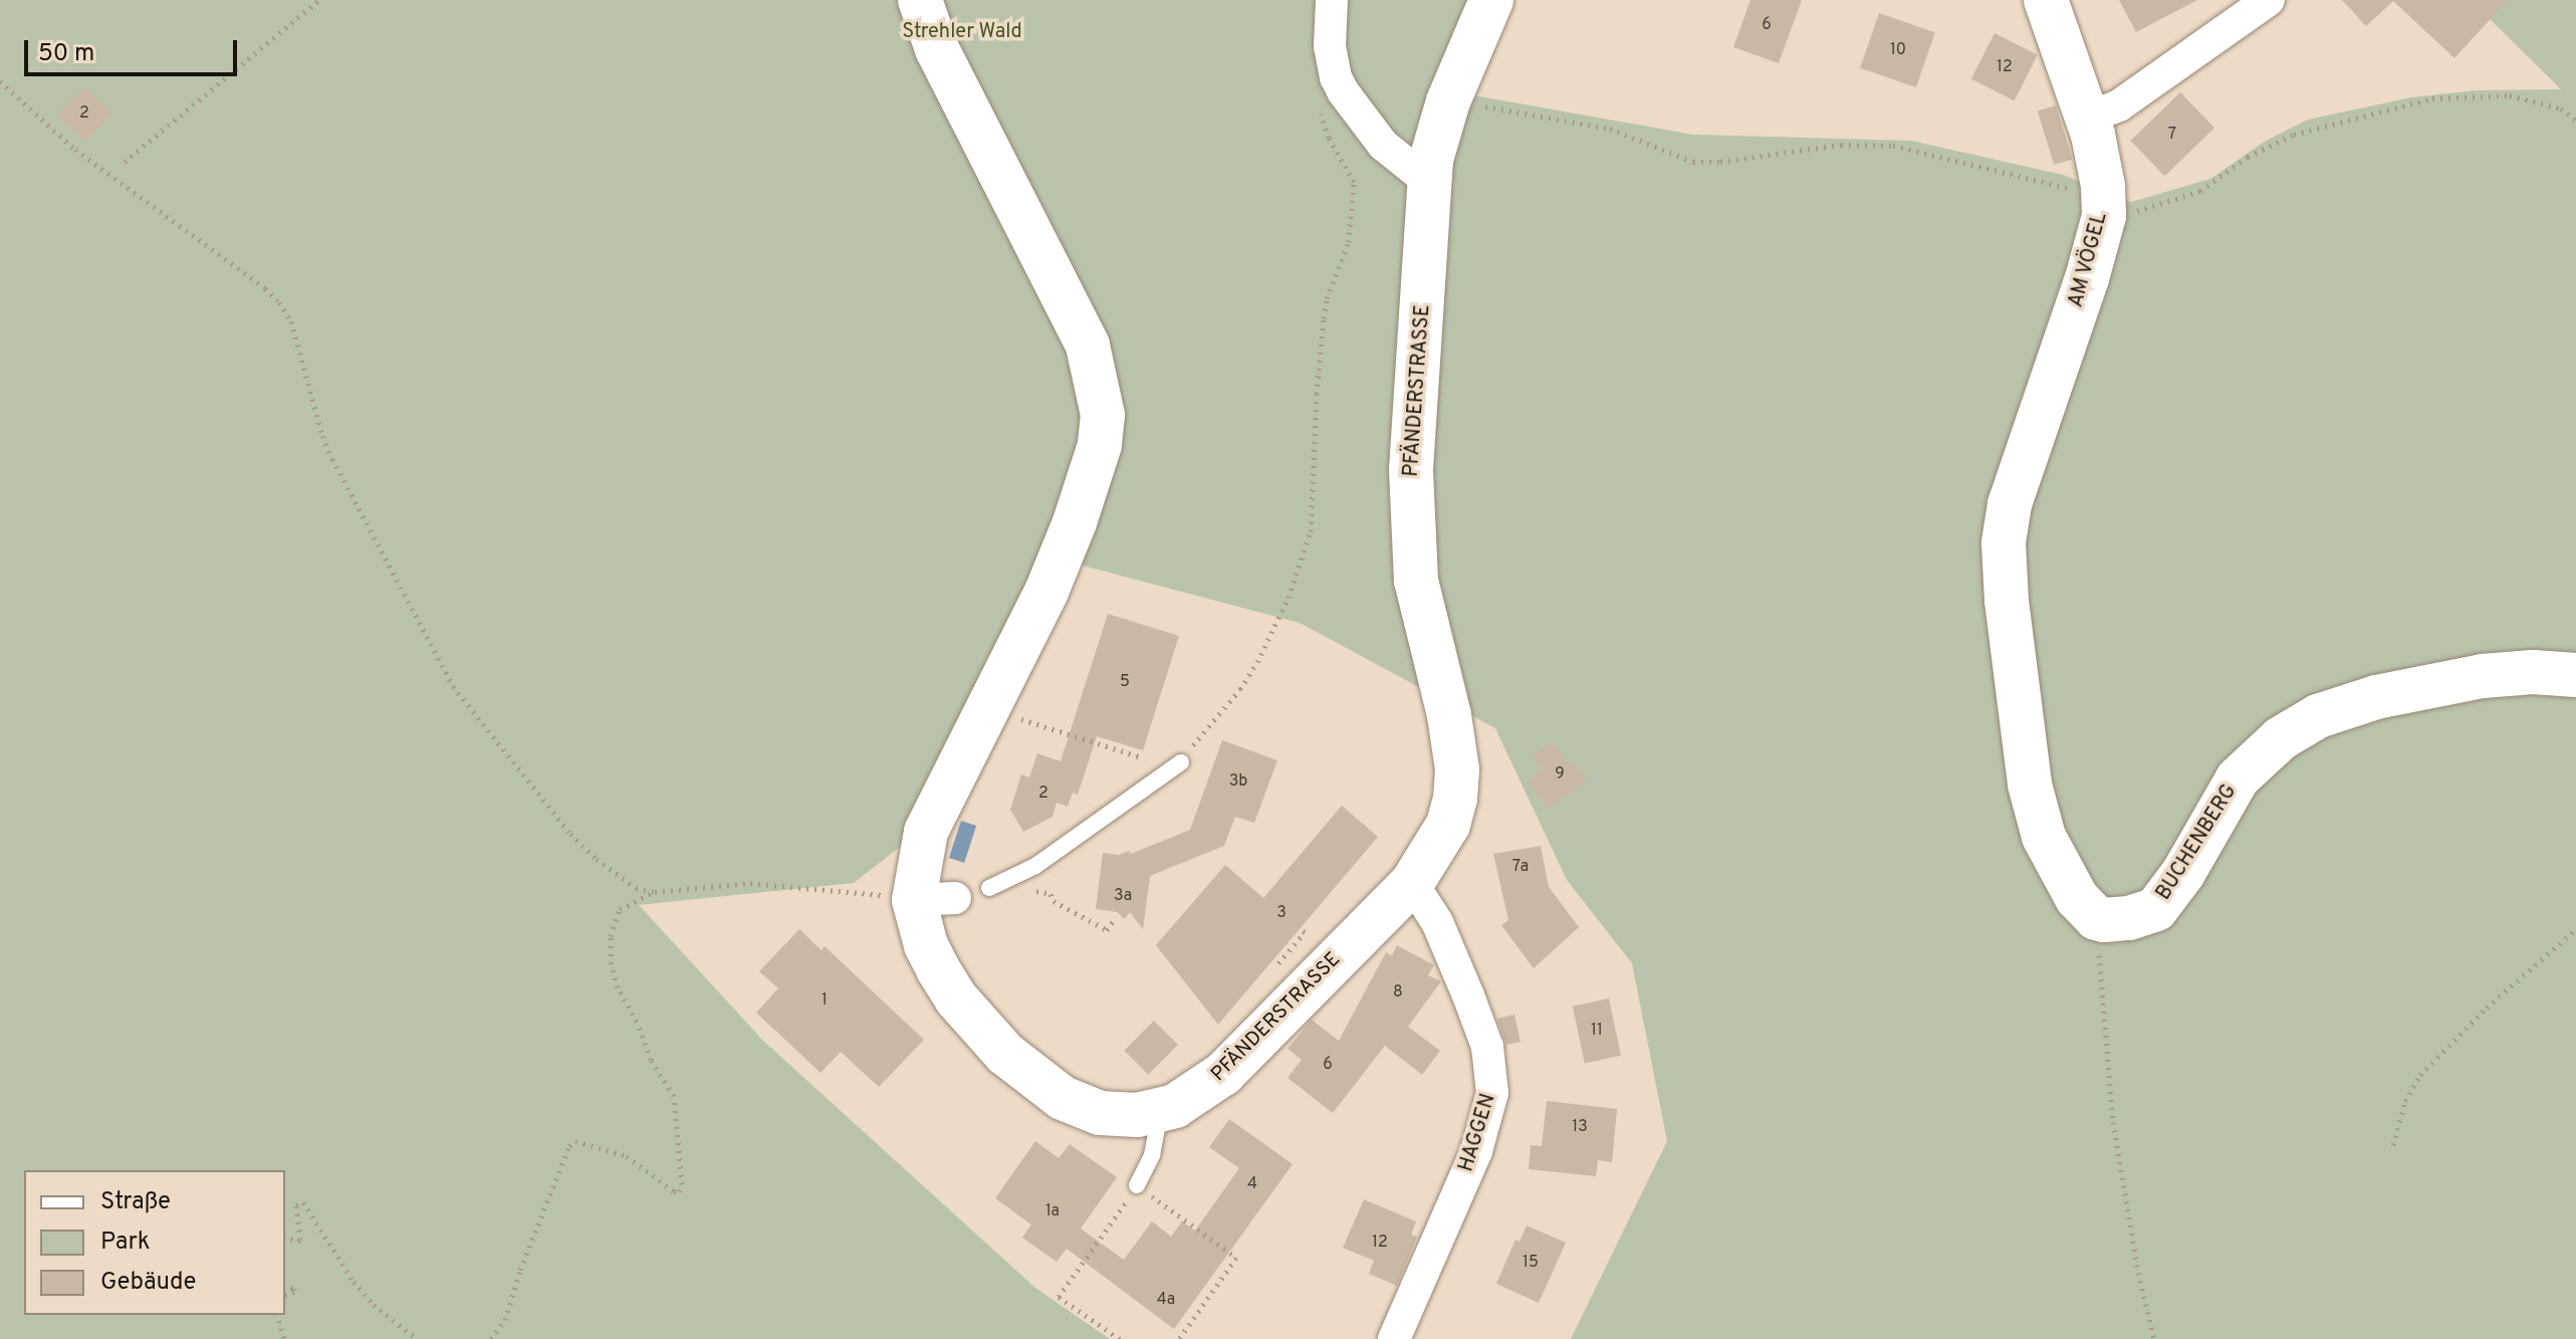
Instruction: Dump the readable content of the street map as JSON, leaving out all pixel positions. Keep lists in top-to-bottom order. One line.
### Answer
{"streets":{"street":["AM VÖGEL","PFÄNDERSTRASSE","BUCHENBERG","HAGGEN"]},"crossings":[["AM VÖGEL","BUCHENBERG"],["PFÄNDERSTRASSE","HAGGEN"]],"parks":["Strehler Wald"],"house_numbers":["6","10","12","2","7","5","9","3b","2","7a","3a","3","8","1","11","6","13","4","1a","12","15","4a"],"legend":["Straße","Park","Gebäude"],"scale_bar":"50 m"}
